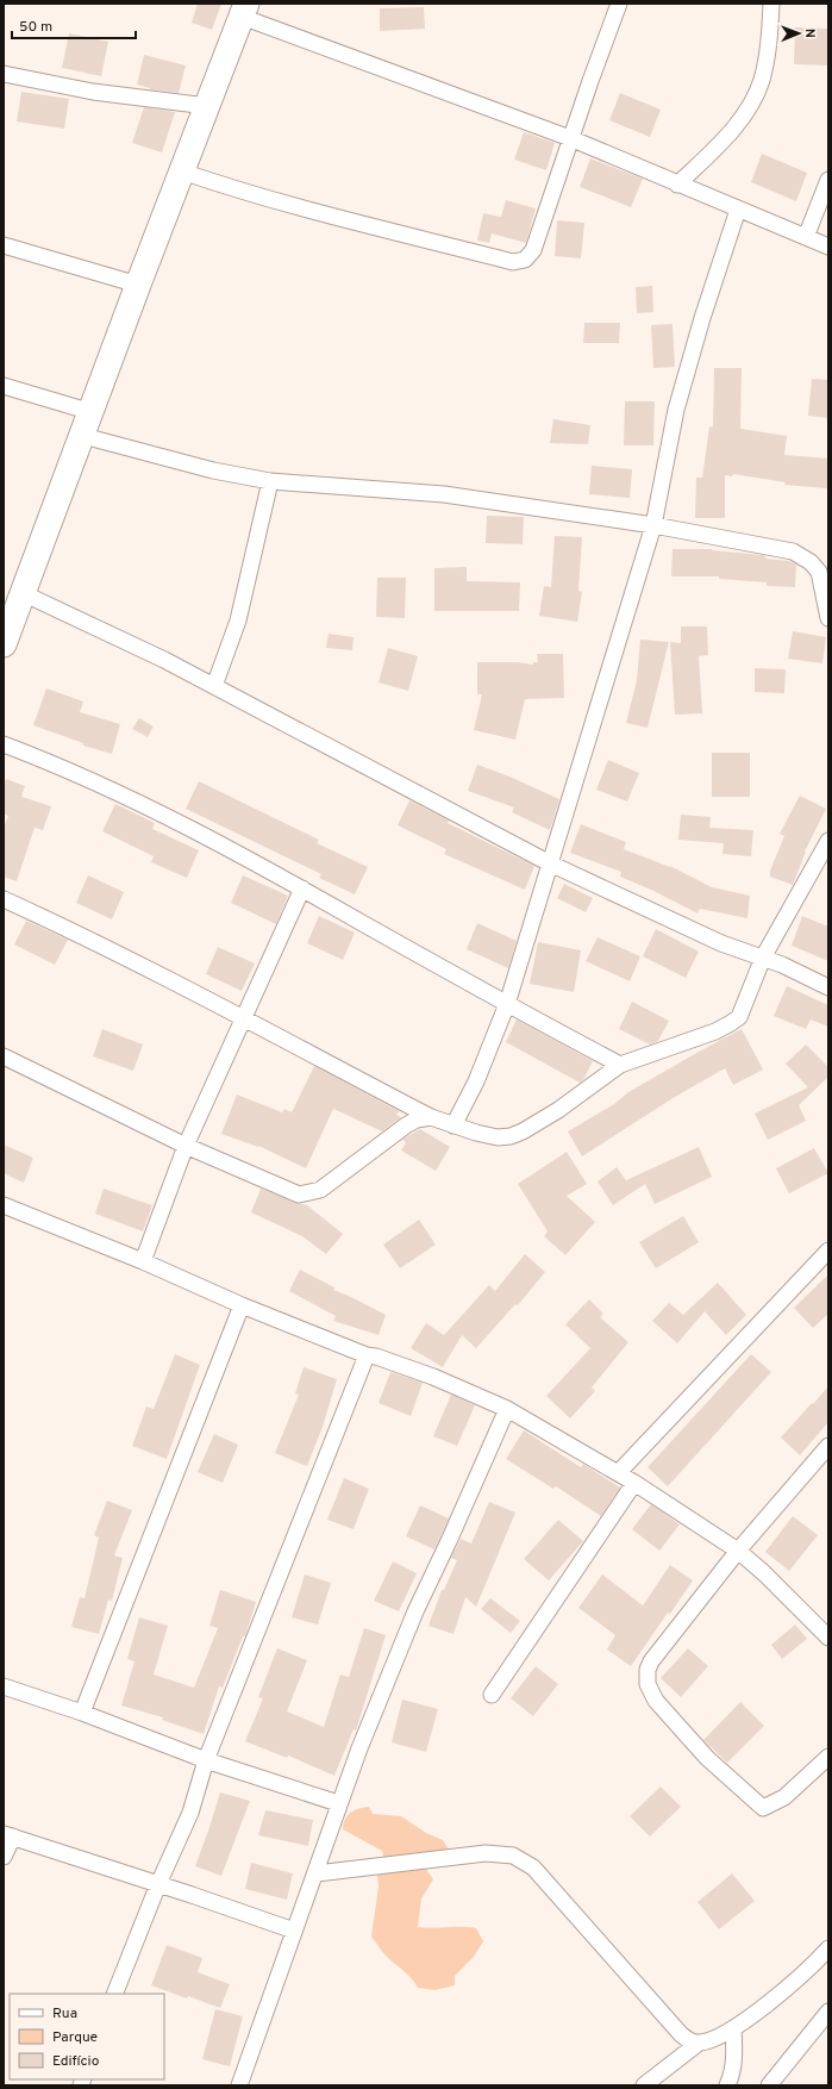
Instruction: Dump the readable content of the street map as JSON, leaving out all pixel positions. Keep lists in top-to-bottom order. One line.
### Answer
{"legend":["Rua","Parque","Edifício"],"scale_bar":"50 m","north":"right"}
